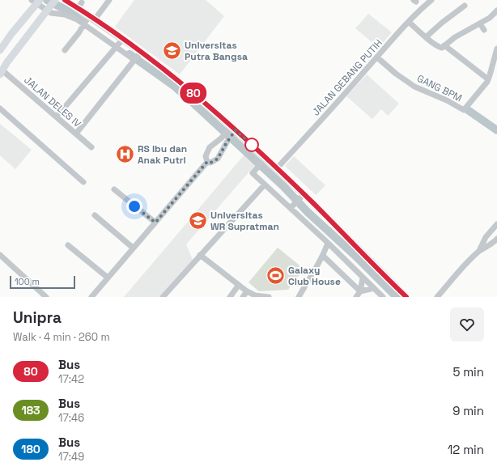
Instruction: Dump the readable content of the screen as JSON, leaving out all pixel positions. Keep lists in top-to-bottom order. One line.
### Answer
{"streets":{"street":["JALAN GEBANG PUTIH","GANG BPM","JALAN DELES IV"]},"crossings":[["JALAN GEBANG PUTIH","GANG BPM"]],"places":{"school or university":["Universitas Putra Bangsa","Universitas WR Supratman"],"hospital":["RS Ibu dan Anak Putri"],"sports":["Galaxy Club House"]},"lines":["bus line 80"],"scale_bar":"100 m","page":{"on_map":"80","scale":"100 m","heading":["Unipra","Walk · 4 min · 260 m"],"list":[{"mark":"80","name":"Bus","note":"17:42","value":"5 min"},{"mark":"183","name":"Bus","note":"17:46","value":"9 min"},{"mark":"180","name":"Bus","note":"17:49","value":"12 min"}]}}
